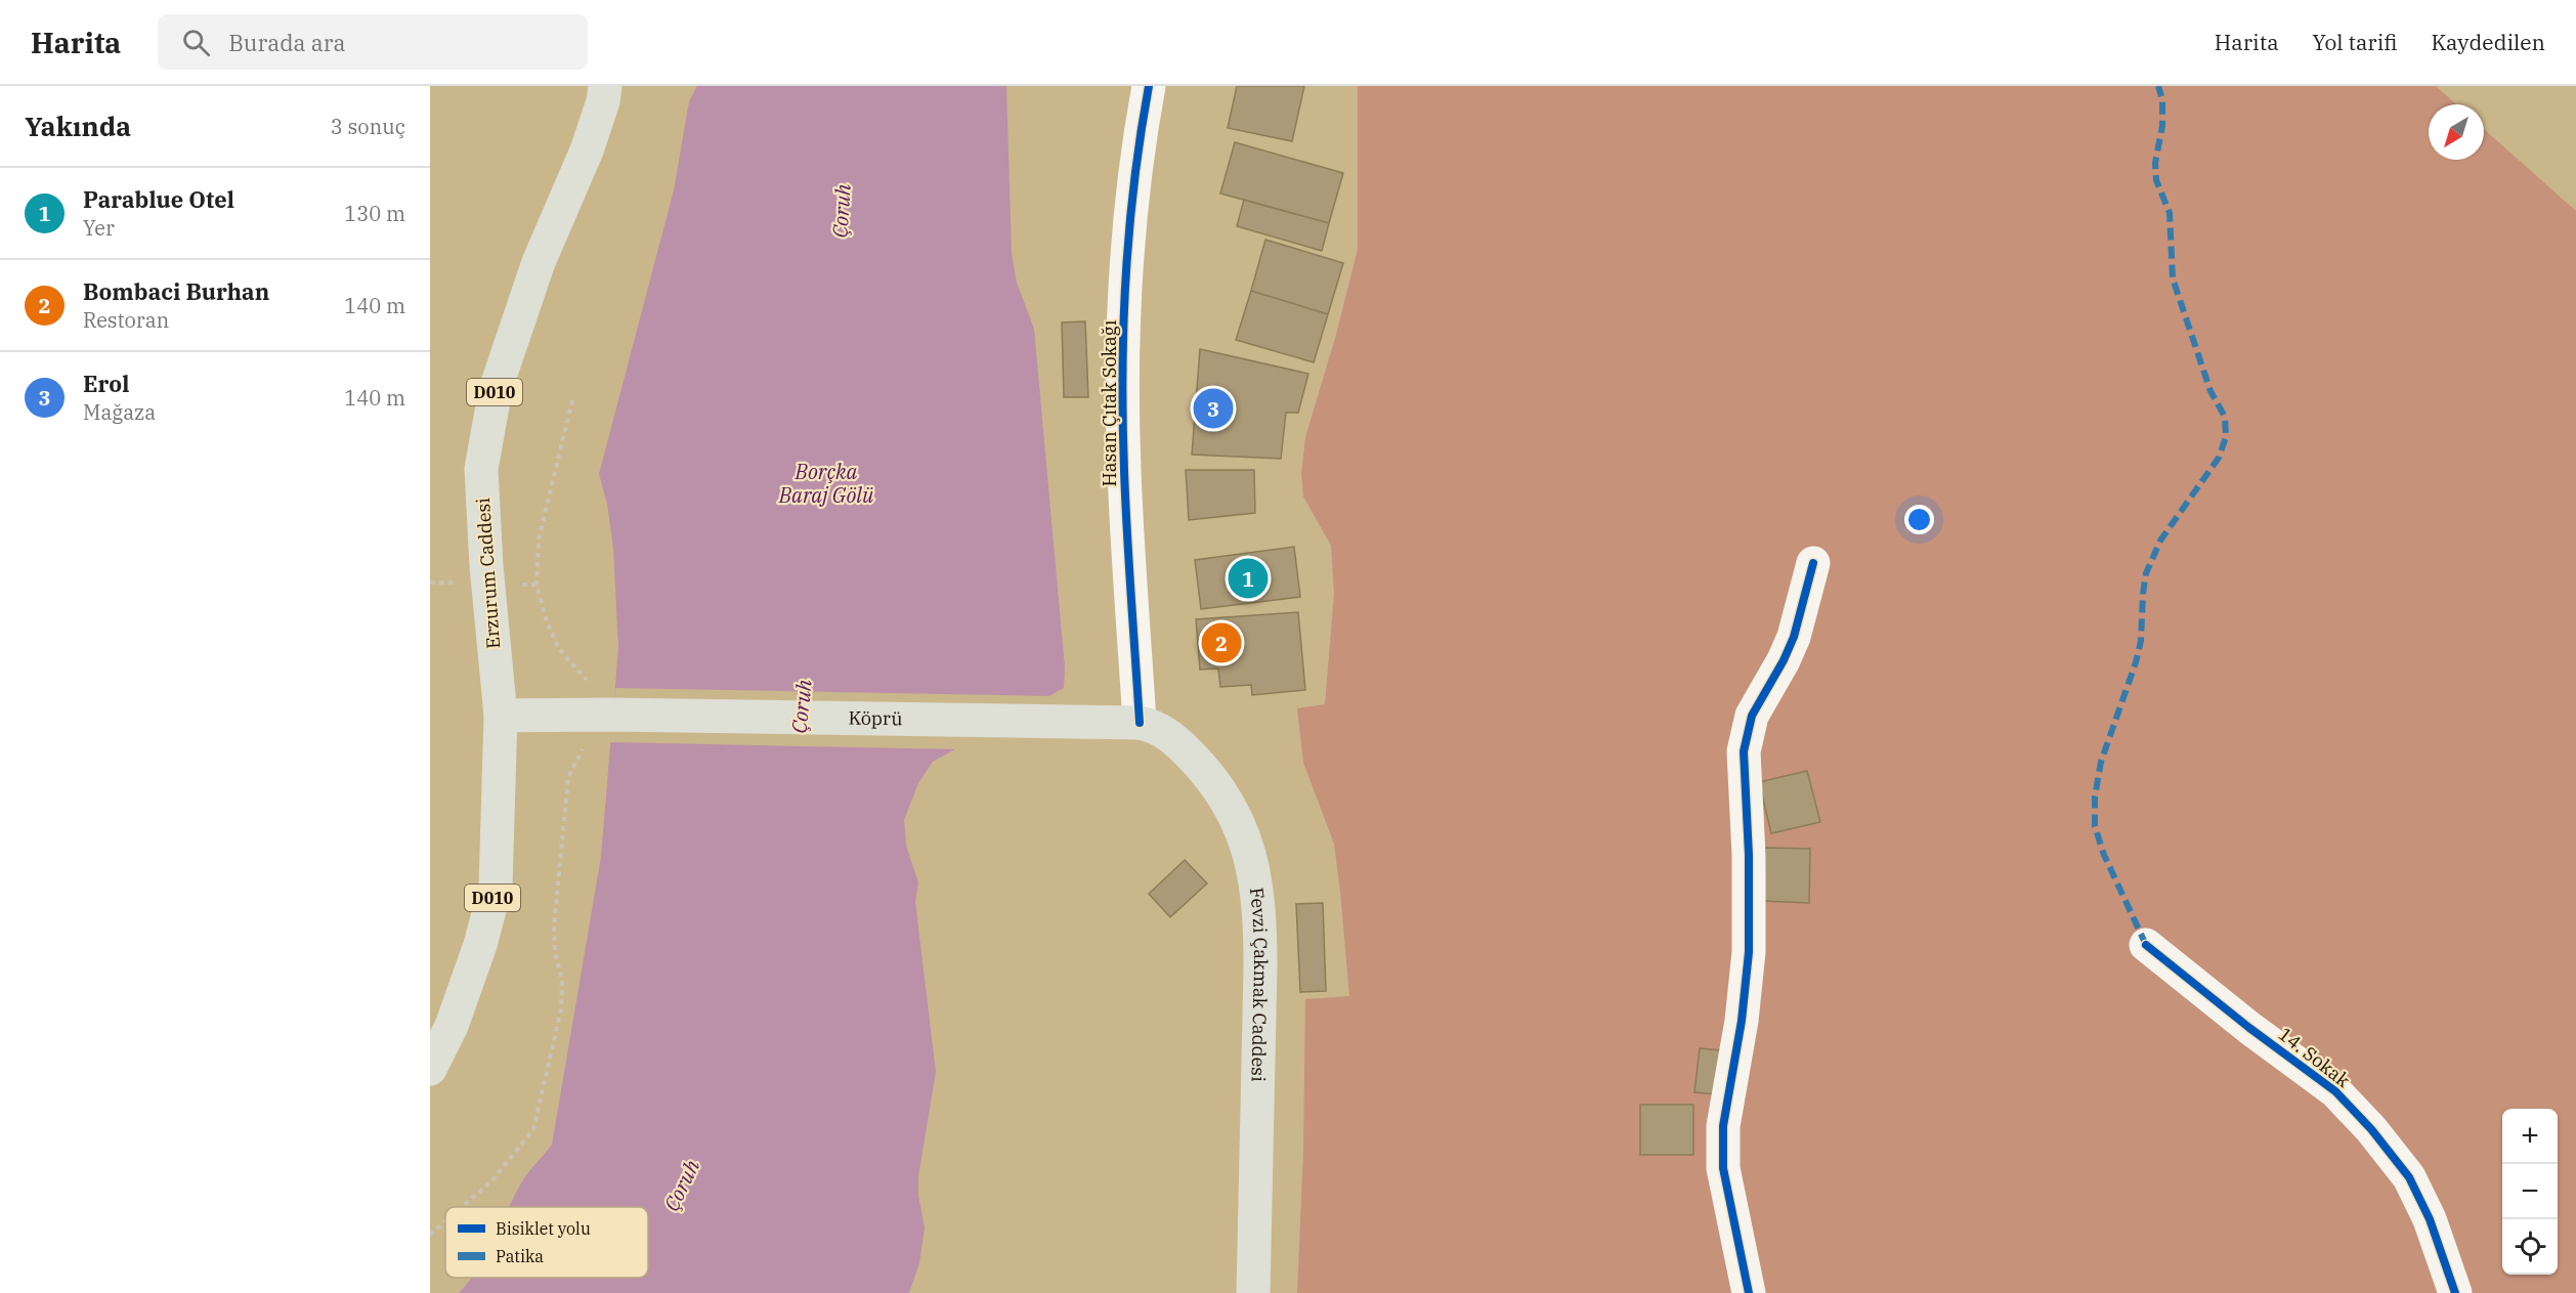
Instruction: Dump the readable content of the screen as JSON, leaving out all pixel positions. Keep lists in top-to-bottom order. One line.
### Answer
{"streets":{"main road":["D010","Erzurum Caddesi","Köprü","Fevzi Çakmak Caddesi"],"street":["Hasan Çıtak Sokağı","14. Sokak"]},"crossings":[["Hasan Çıtak Sokağı","Köprü"],["Hasan Çıtak Sokağı","Fevzi Çakmak Caddesi"],["Erzurum Caddesi","Köprü"],["Köprü","Fevzi Çakmak Caddesi"]],"water":["Çoruh","Borçka Baraj Gölü"],"legend":["Bisiklet yolu","Patika"],"north":"bottom left","page":{"header":"Harita","search":"Burada ara","nav":["Harita","Yol tarifi","Kaydedilen"],"heading":["Yakında","3 sonuç"],"list":[{"mark":"1","name":"Parablue Otel","note":"Yer","value":"130 m"},{"mark":"2","name":"Bombaci Burhan","note":"Restoran","value":"140 m"},{"mark":"3","name":"Erol","note":"Mağaza","value":"140 m"}],"pins":["3","1","2"],"map_buttons":["+","−"]}}
